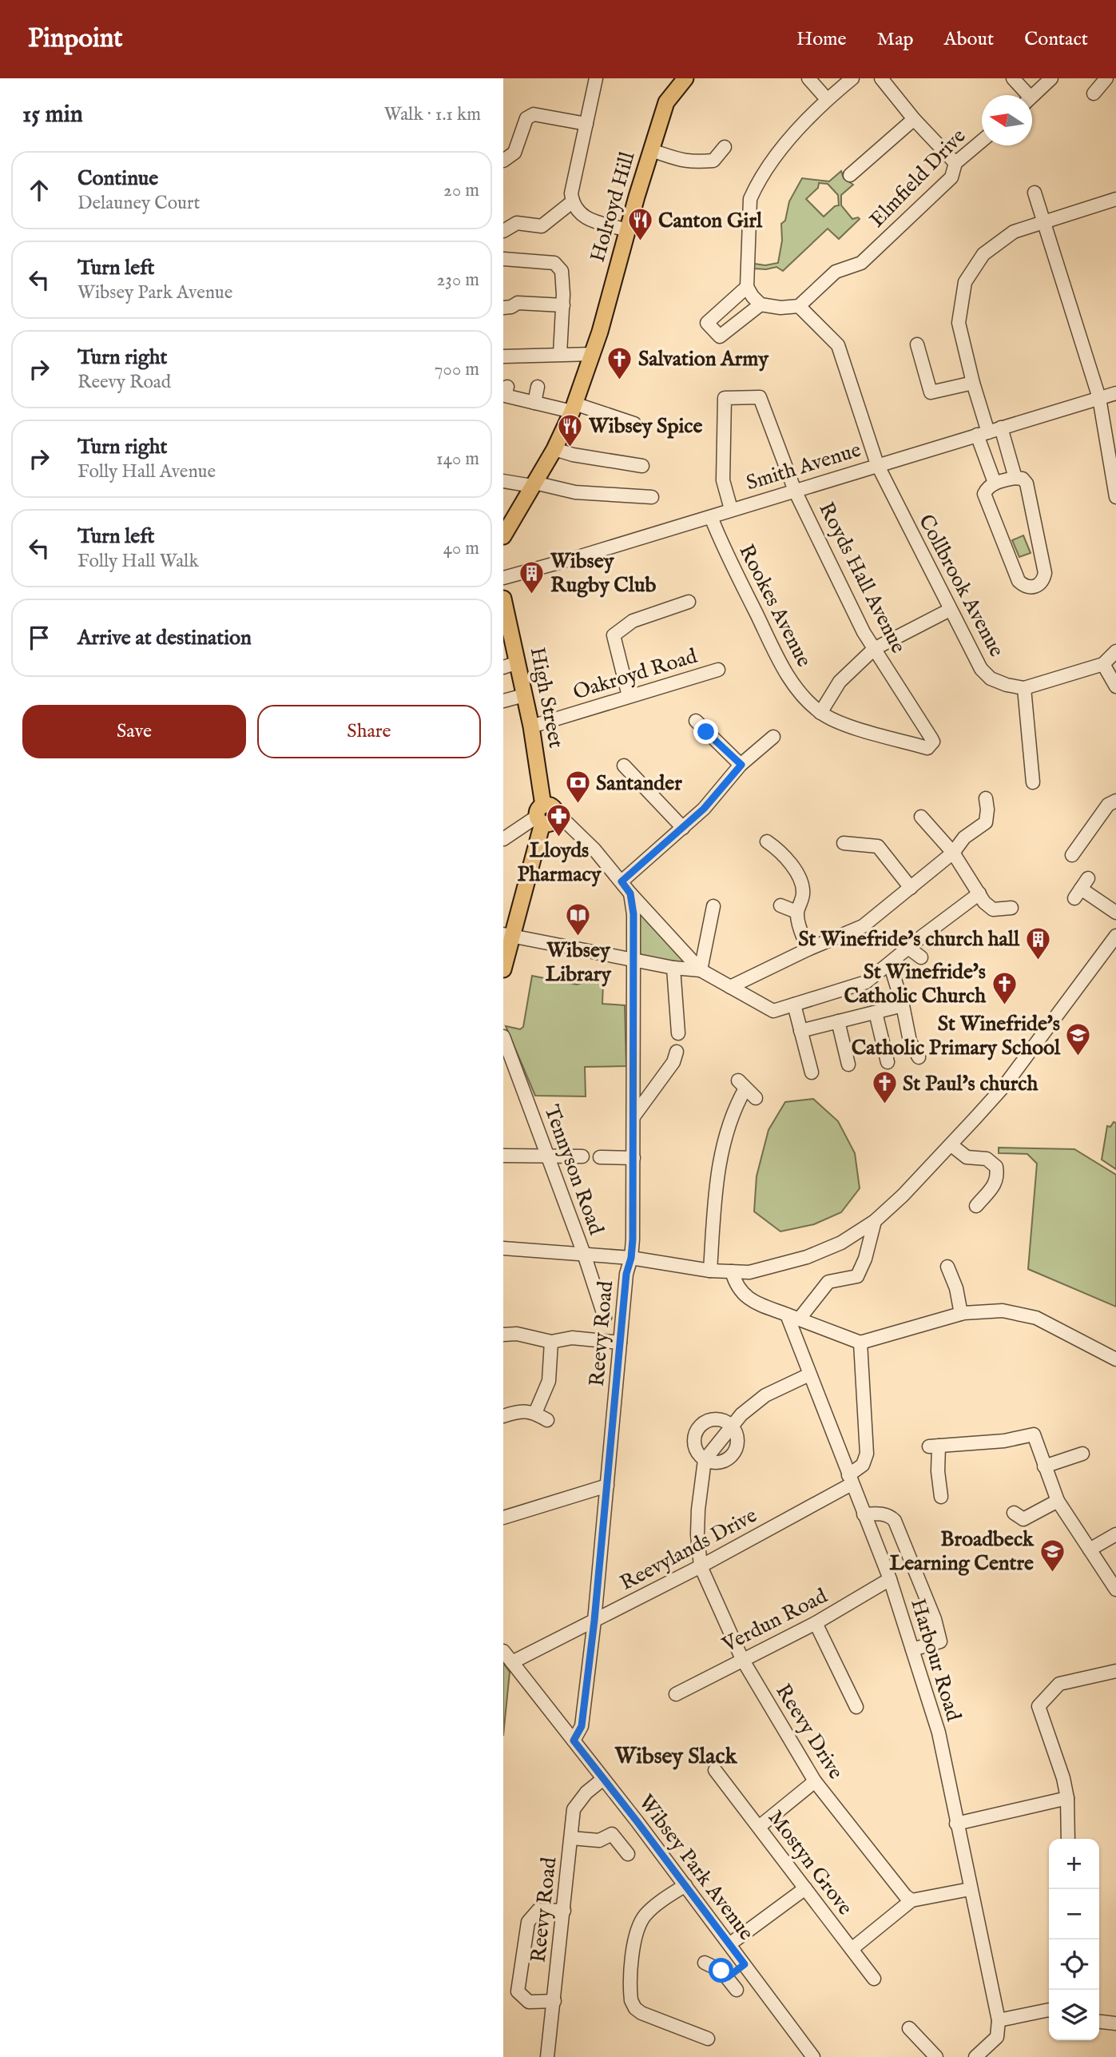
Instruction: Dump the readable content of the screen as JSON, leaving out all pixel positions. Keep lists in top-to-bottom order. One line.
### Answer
{"streets":{"main road":["Holroyd Hill","High Street"],"street":["Elmfield Drive","Smith Avenue","Royds Hall Avenue","Collbrook Avenue","Rookes Avenue","Oakroyd Road","Tennyson Road","Reevy Road","Reevylands Drive","Verdun Road","Harbour Road","Reevy Drive","Mostyn Grove","Wibsey Park Avenue"]},"crossings":[["Elmfield Drive","Collbrook Avenue"],["Smith Avenue","Royds Hall Avenue"],["Smith Avenue","Collbrook Avenue"],["Smith Avenue","Rookes Avenue"],["Royds Hall Avenue","Rookes Avenue"],["Oakroyd Road","High Street"],["Reevy Road","Reevylands Drive"],["Reevy Road","Wibsey Park Avenue"],["Reevylands Drive","Harbour Road"],["Reevylands Drive","Reevy Drive"],["Reevylands Drive","Wibsey Park Avenue"],["Verdun Road","Harbour Road"],["Verdun Road","Reevy Drive"]],"districts":["Wibsey Slack"],"places":{"restaurant":["Canton Girl","Wibsey Spice"],"church":["Salvation Army","St Winefride's Catholic Church","St Paul's church"],"building":["Wibsey Rugby Club","St Winefride's church hall"],"bank":["Santander"],"pharmacy":["Lloyds Pharmacy"],"library":["Wibsey Library"],"school or university":["St Winefride's Catholic Primary School","Broadbeck Learning Centre"]},"north":"left","page":{"header":"Pinpoint","nav":["Home","Map","About","Contact"],"heading":["15 min","Walk · 1.1 km"],"list":[["Continue","Delauney Court","20 m"],["Turn left","Wibsey Park Avenue","230 m"],["Turn right","Reevy Road","700 m"],["Turn right","Folly Hall Avenue","140 m"],["Turn left","Folly Hall Walk","40 m"],"Arrive at destination"],"buttons":["Save","Share"],"map_buttons":["+","−"]}}
